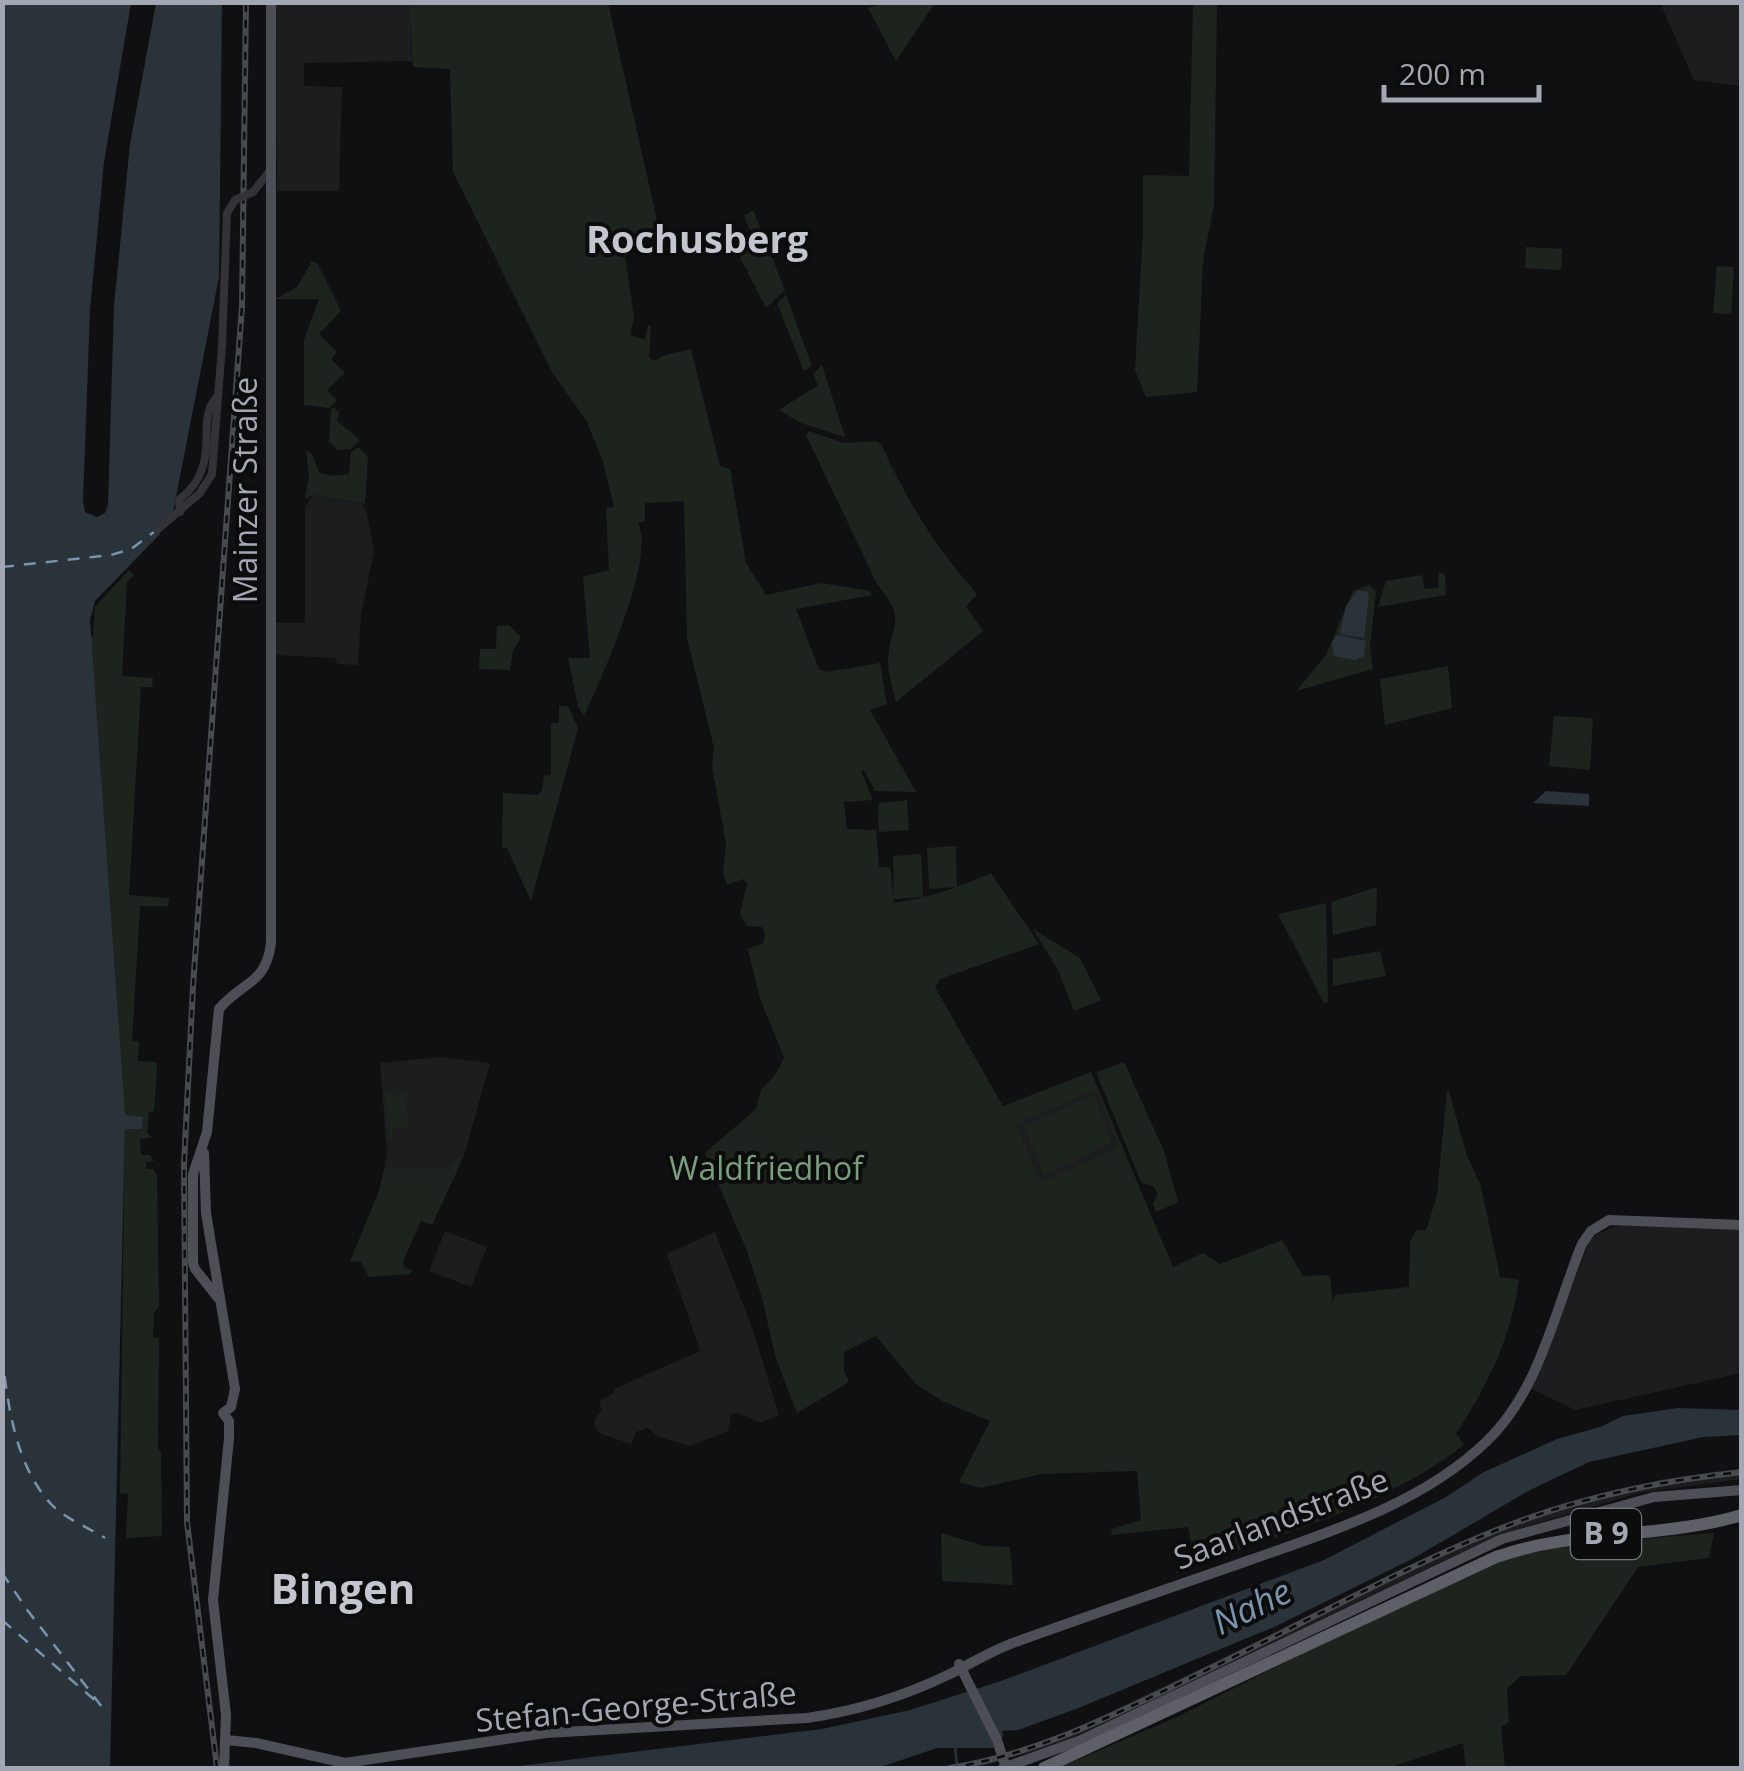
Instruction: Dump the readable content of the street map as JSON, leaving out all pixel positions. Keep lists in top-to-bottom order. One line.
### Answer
{"streets":{"highway":["B 9"],"main road":["Mainzer Straße","Saarlandstraße","Stefan-George-Straße"]},"crossings":[["Saarlandstraße","Stefan-George-Straße"]],"districts":["Rochusberg","Bingen"],"water":["Nahe"],"parks":["Waldfriedhof"],"scale_bar":"200 m"}
